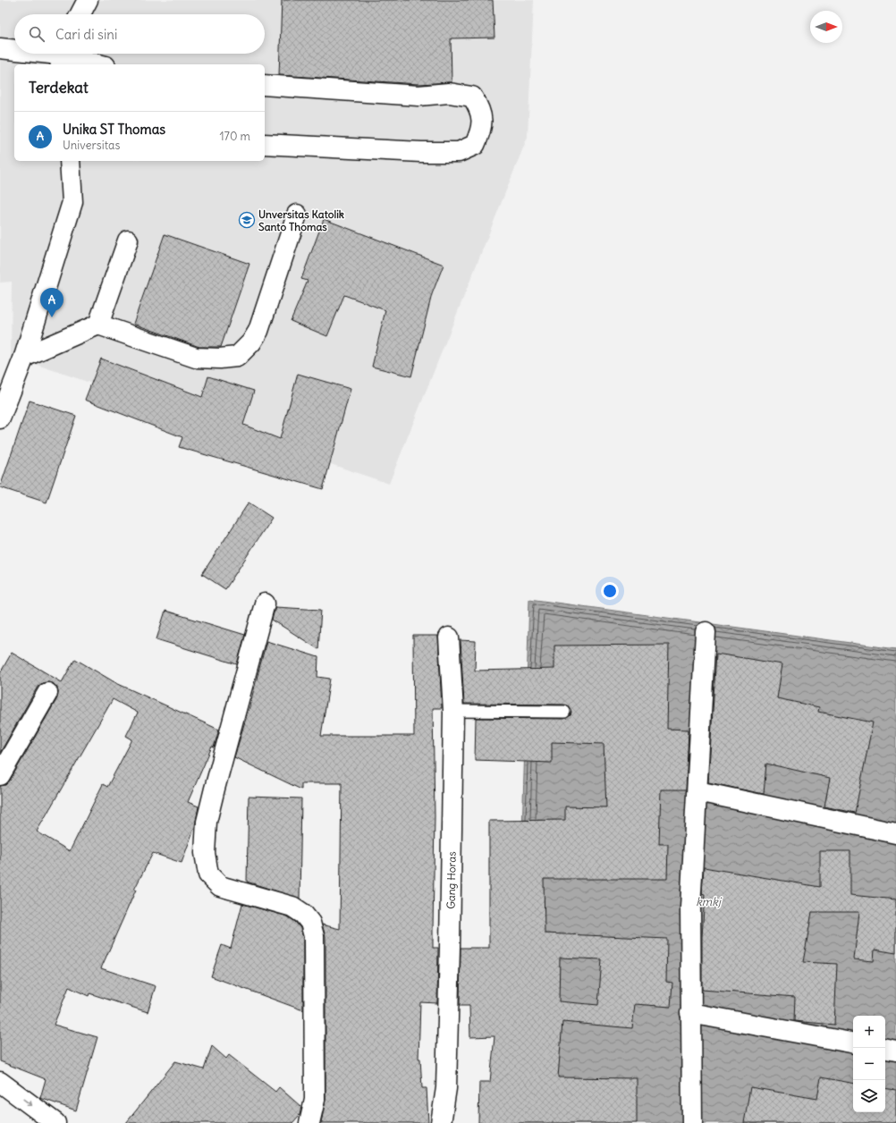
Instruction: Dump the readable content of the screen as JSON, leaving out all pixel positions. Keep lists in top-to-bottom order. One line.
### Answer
{"streets":{"street":["Gang Horas"]},"water":["kmkj"],"places":{"school or university":["Unversitas Katolik Santo Thomas"]},"north":"right","page":{"search":"Cari di sini","heading":"Terdekat","list":[{"mark":"A","name":"Unika ST Thomas","note":"Universitas","value":"170 m"}],"pins":"A","map_buttons":["+","−"]}}
